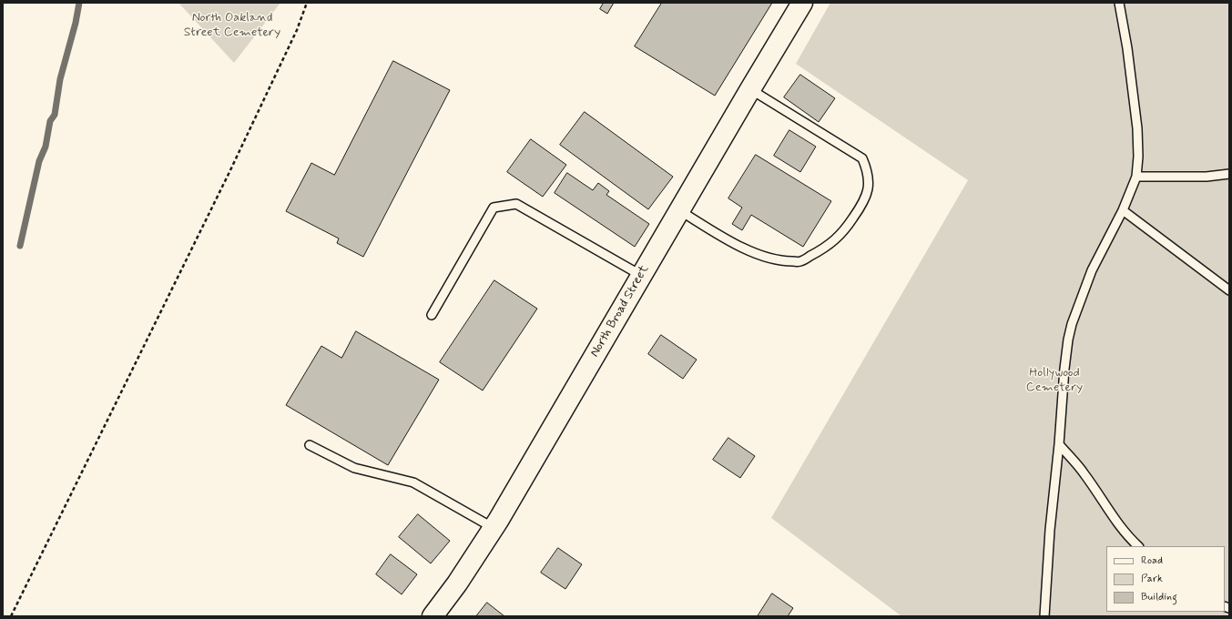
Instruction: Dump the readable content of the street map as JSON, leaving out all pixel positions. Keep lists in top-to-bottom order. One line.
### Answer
{"streets":{"street":["North Broad Street"]},"parks":["North Oakland Street Cemetery","Hollywood Cemetery"],"legend":["Road","Park","Building"]}
